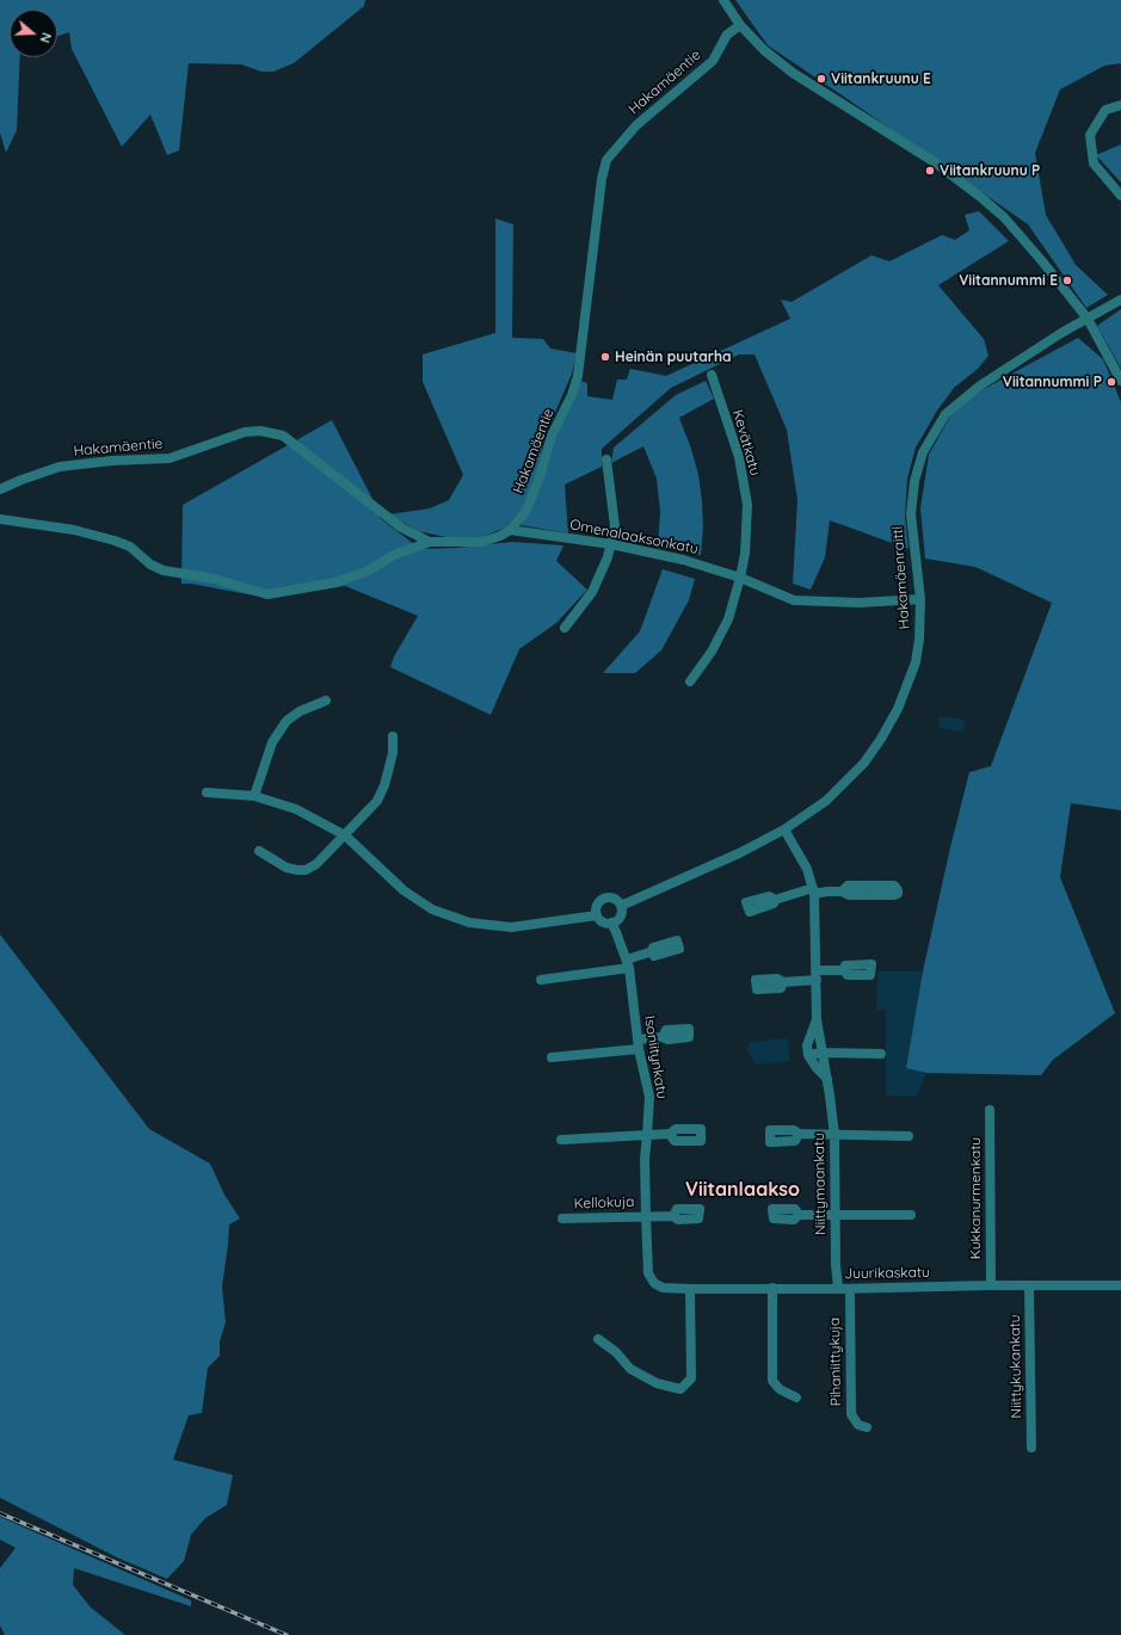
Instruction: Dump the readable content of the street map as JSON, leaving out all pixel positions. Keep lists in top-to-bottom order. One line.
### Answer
{"streets":{"street":["Hakamäentie","Kevätkatu","Omenalaaksonkatu","Hakamäenraitti","Isoniitynkatu","Niittymaankatu","Kukkanurmenkatu","Kellokuja","Juurikaskatu","Pihaniittykuja","Niittykukankatu"]},"crossings":[["Hakamäentie","Omenalaaksonkatu"],["Kevätkatu","Omenalaaksonkatu"],["Omenalaaksonkatu","Hakamäenraitti"],["Hakamäenraitti","Isoniitynkatu"],["Hakamäenraitti","Niittymaankatu"],["Isoniitynkatu","Kellokuja"],["Isoniitynkatu","Juurikaskatu"],["Niittymaankatu","Juurikaskatu"],["Kukkanurmenkatu","Juurikaskatu"],["Juurikaskatu","Pihaniittykuja"],["Juurikaskatu","Niittykukankatu"]],"districts":["Viitanlaakso"],"places":["Viitankruunu E","Viitankruunu P","Viitannummi E","Heinän puutarha","Viitannummi P"],"north":"right"}
